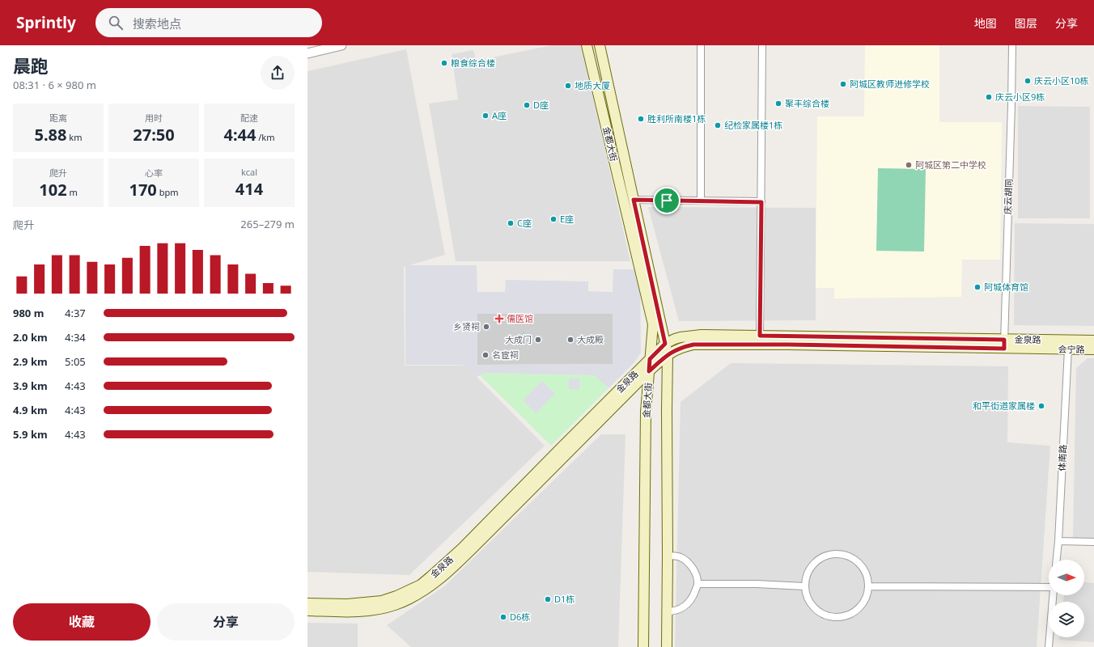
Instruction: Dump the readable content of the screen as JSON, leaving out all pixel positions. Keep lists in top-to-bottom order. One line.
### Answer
{"streets":{"main road":["金都大街","金泉路","会宁路"],"street":["庆云胡同","体南路"]},"crossings":[["金都大街","金泉路"],["金都大街","会宁路"],["庆云胡同","金泉路"],["庆云胡同","会宁路"],["金泉路","会宁路"],["会宁路","体南路"]],"places":{"other":["粮食综合楼","庆云小区10栋","阿城区教师进修学校","地质大厦","庆云小区9栋","聚丰综合楼","D座","A座","胜利所南楼1栋","纪检家属楼1栋","阿城区第二中学校","E座","C座","阿城体育馆","乡贤祠","大成门","大成殿","名宦祠","和平街道家属楼","D1栋","D6栋"],"health":["儒医馆"]},"north":"right","page":{"header":"Sprintly","search":"搜索地点","nav":["地图","图层","分享"],"heading":["晨跑","08:31 · 6 × 980 m"],"stats":[["距离","5.88 km"],["用时","27:50"],["配速","4:44 /km"],["爬升","102 m"],["心率","170 bpm"],["kcal","414"]],"chart":["爬升","265–279 m"],"list":[{"name":"980 m","note":"4:37"},{"name":"2.0 km","note":"4:34"},{"name":"2.9 km","note":"5:05"},{"name":"3.9 km","note":"4:43"},{"name":"4.9 km","note":"4:43"},{"name":"5.9 km","note":"4:43"}],"buttons":["收藏","分享"]}}
